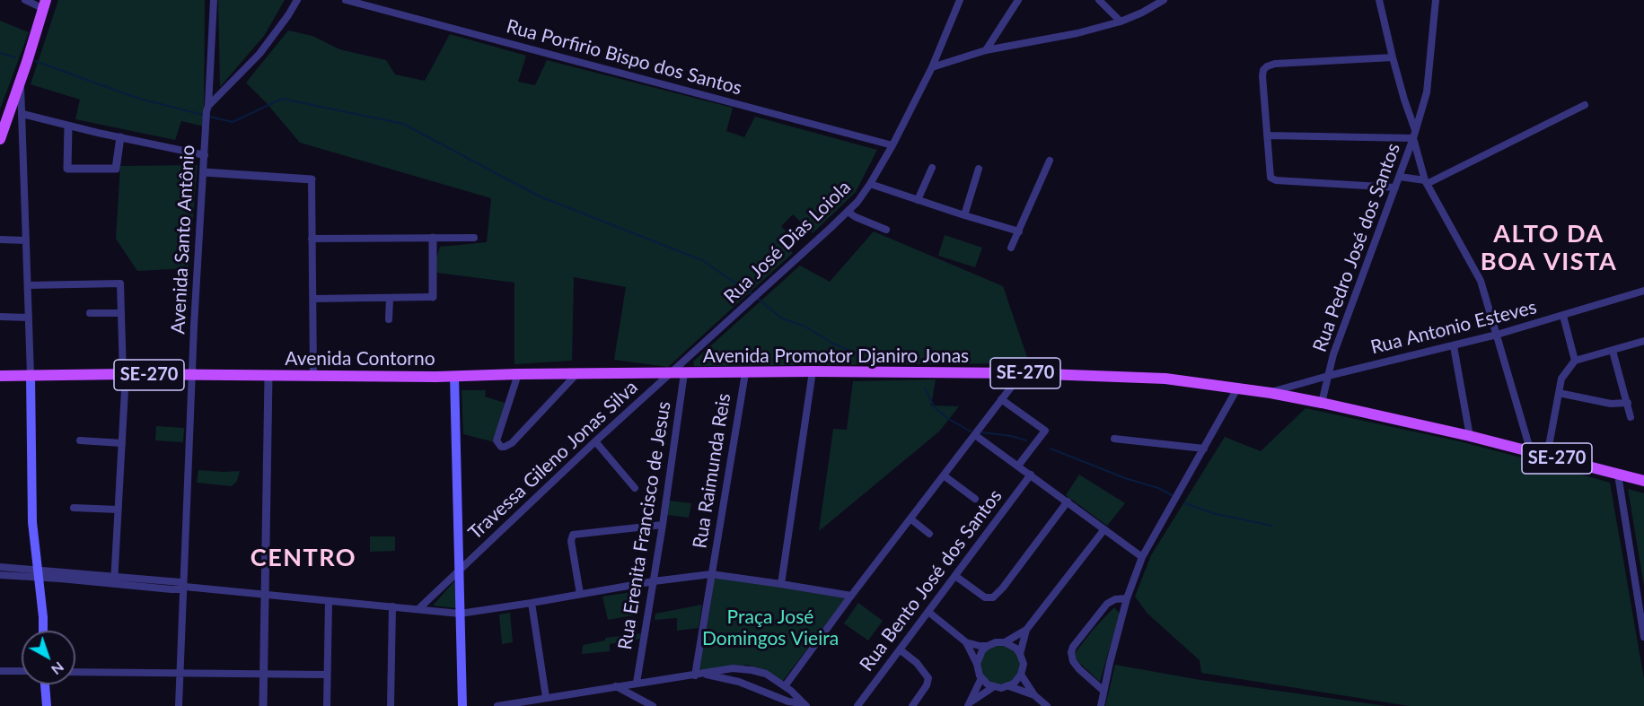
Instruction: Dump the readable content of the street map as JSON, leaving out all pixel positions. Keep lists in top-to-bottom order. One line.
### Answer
{"streets":{"main road":["Avenida Promotor Djaniro Jonas","Avenida Contorno","SE-270"],"street":["Rua Porfirio Bispo dos Santos","Avenida Santo Antônio","Rua José Dias Loiola","Rua Pedro José dos Santos","Rua Antonio Esteves","Travessa Gileno Jonas Silva","Rua Raimunda Reis","Rua Erenita Francisco de Jesus","Rua Bento José dos Santos"]},"crossings":[["Rua Porfirio Bispo dos Santos","Rua José Dias Loiola"],["Avenida Santo Antônio","Avenida Contorno"],["Rua José Dias Loiola","Avenida Promotor Djaniro Jonas"],["Rua José Dias Loiola","Travessa Gileno Jonas Silva"],["Rua Pedro José dos Santos","Rua Antonio Esteves"],["Rua Pedro José dos Santos","Avenida Promotor Djaniro Jonas"],["Rua Antonio Esteves","Avenida Promotor Djaniro Jonas"],["Avenida Promotor Djaniro Jonas","Avenida Contorno"],["Avenida Promotor Djaniro Jonas","SE-270"],["Avenida Promotor Djaniro Jonas","Travessa Gileno Jonas Silva"],["Avenida Promotor Djaniro Jonas","Rua Raimunda Reis"],["Avenida Promotor Djaniro Jonas","Rua Erenita Francisco de Jesus"],["Avenida Contorno","Travessa Gileno Jonas Silva"]],"districts":["ALTO DA BOA VISTA","CENTRO"],"parks":["Praça José Domingos Vieira"],"north":"bottom right"}
